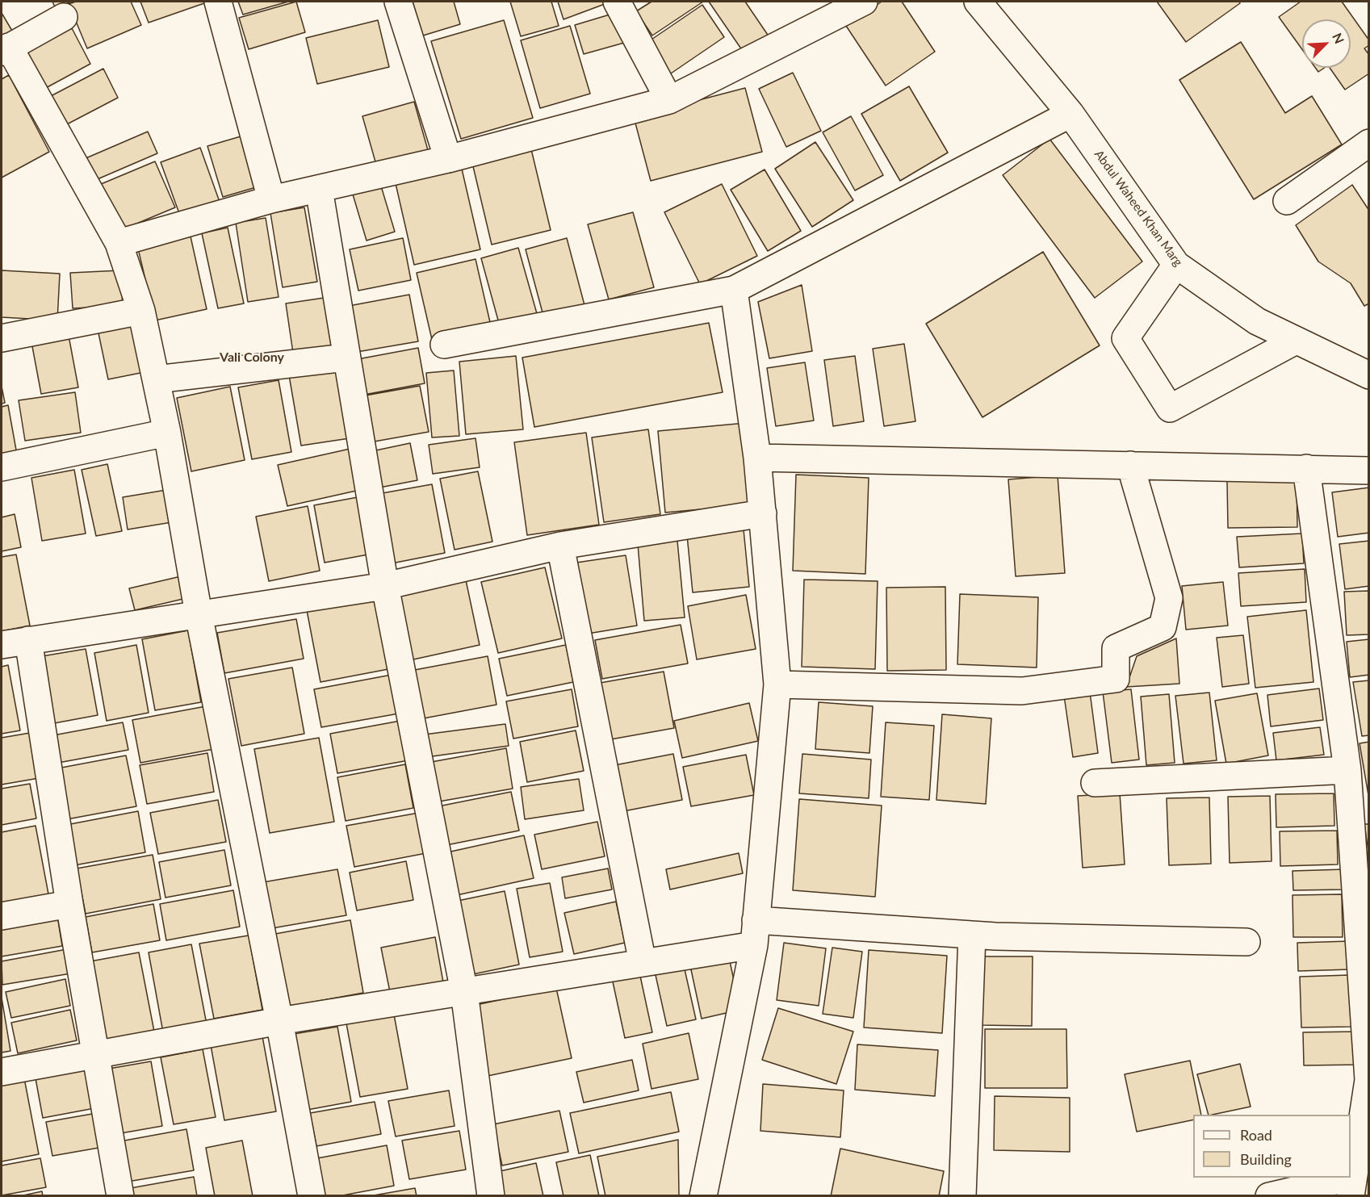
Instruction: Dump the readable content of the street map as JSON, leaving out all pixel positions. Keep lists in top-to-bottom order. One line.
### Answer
{"streets":{"street":["Abdul Waheed Khan Marg"]},"districts":["Vali Colony"],"legend":["Road","Building"],"north":"top right"}
